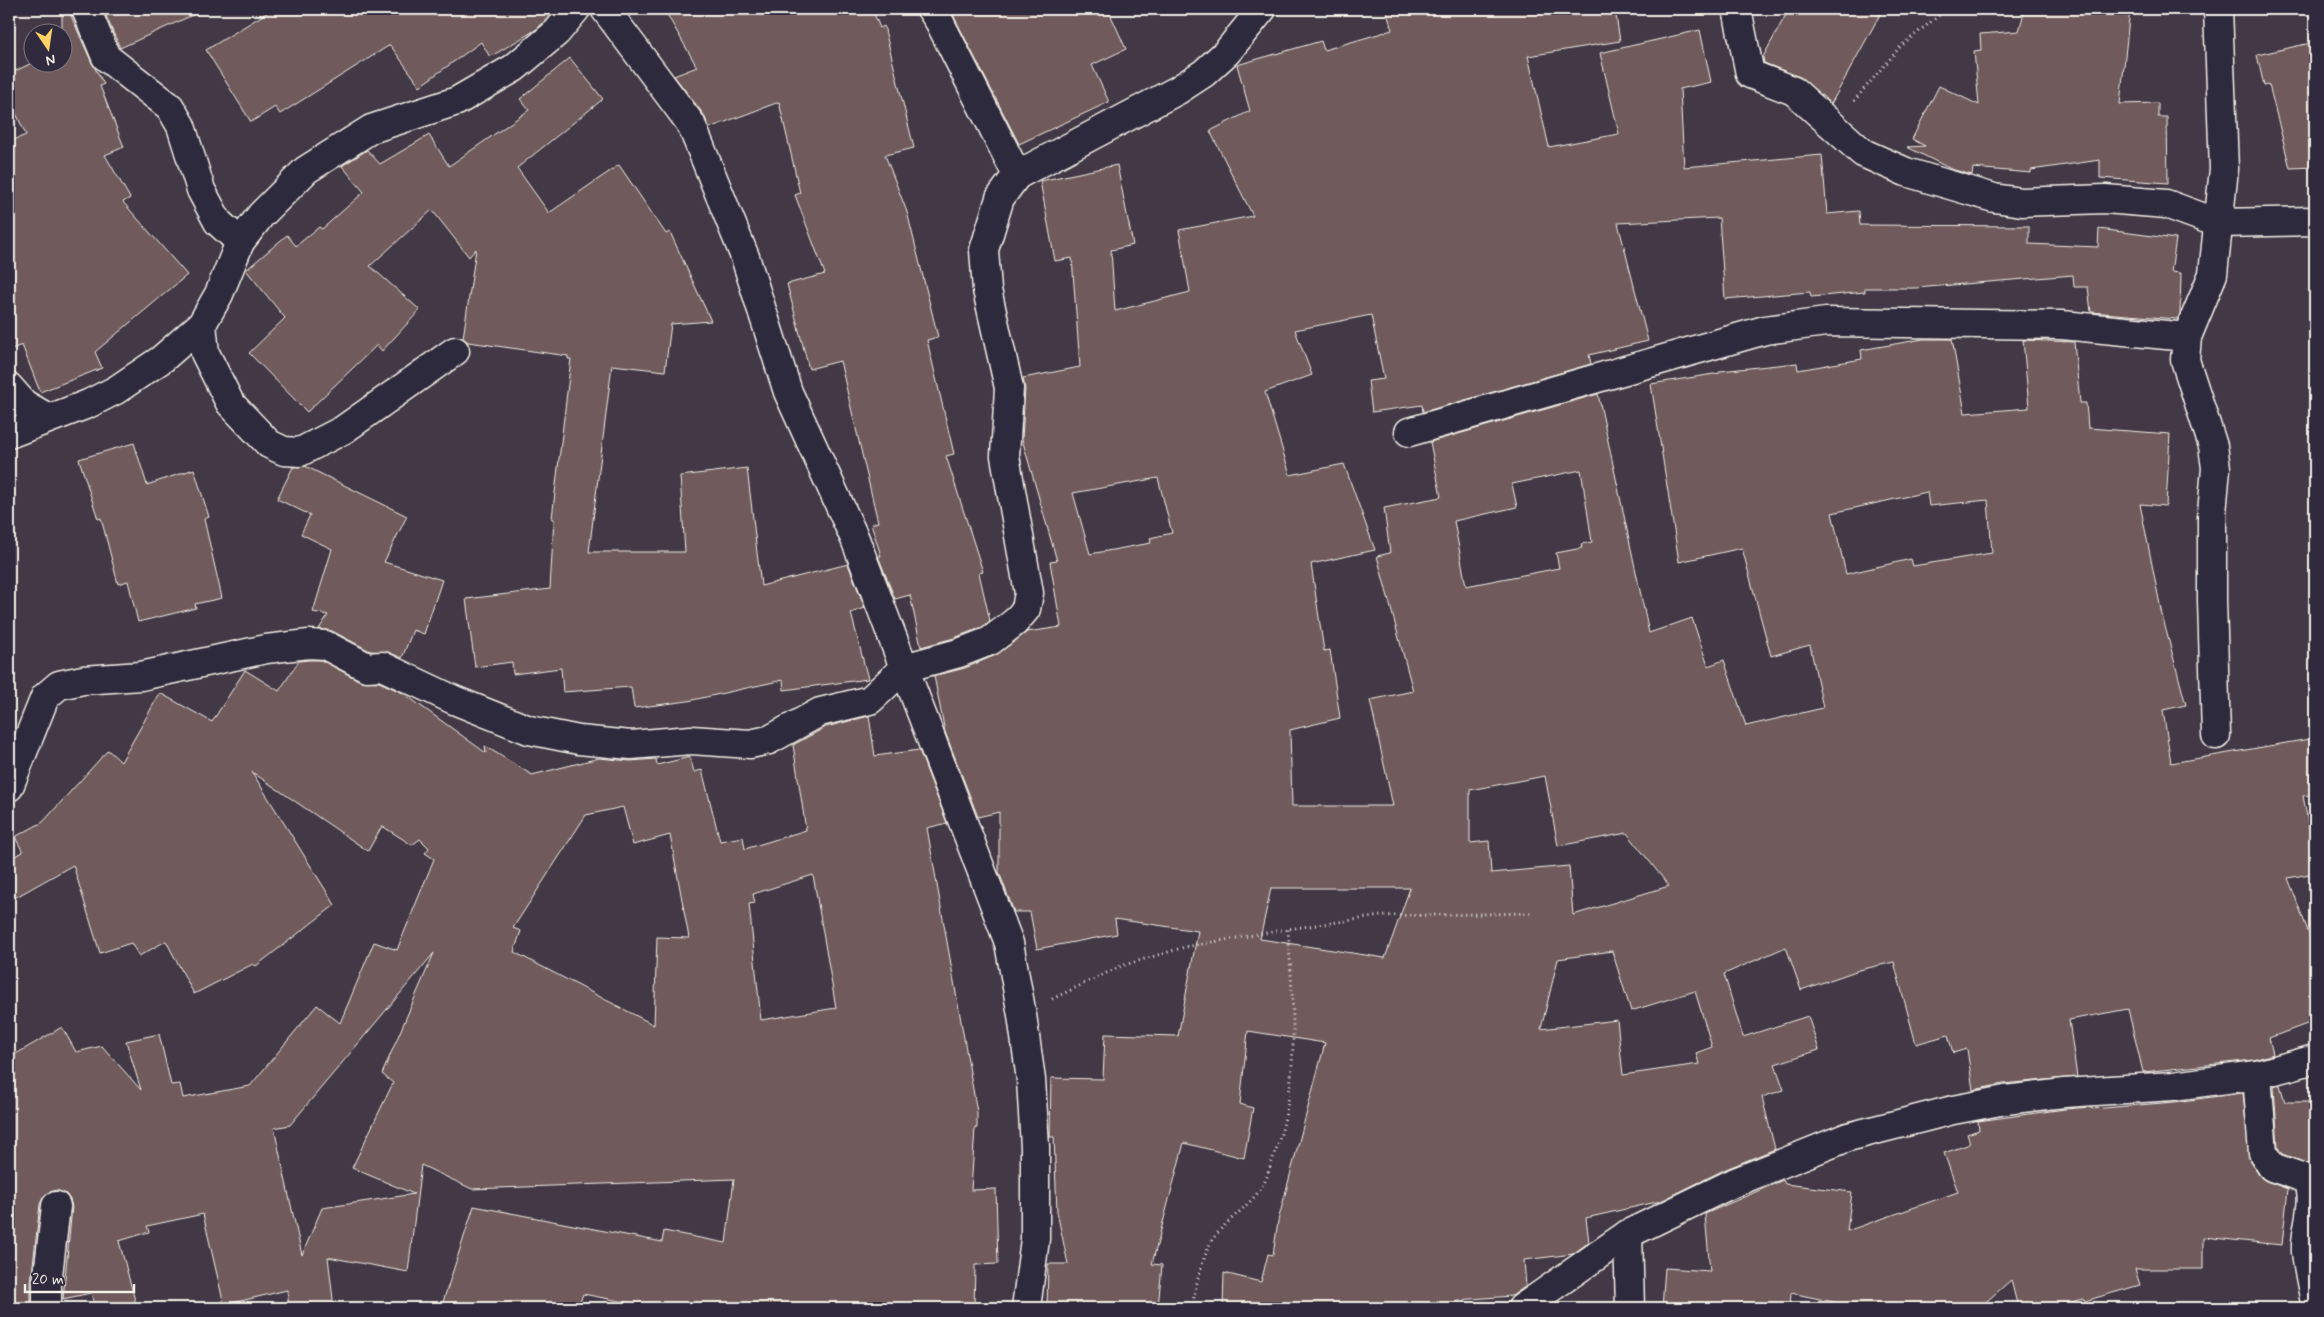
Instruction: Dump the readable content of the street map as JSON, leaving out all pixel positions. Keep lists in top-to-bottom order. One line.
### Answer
{"scale_bar":"20 m","north":"bottom"}
